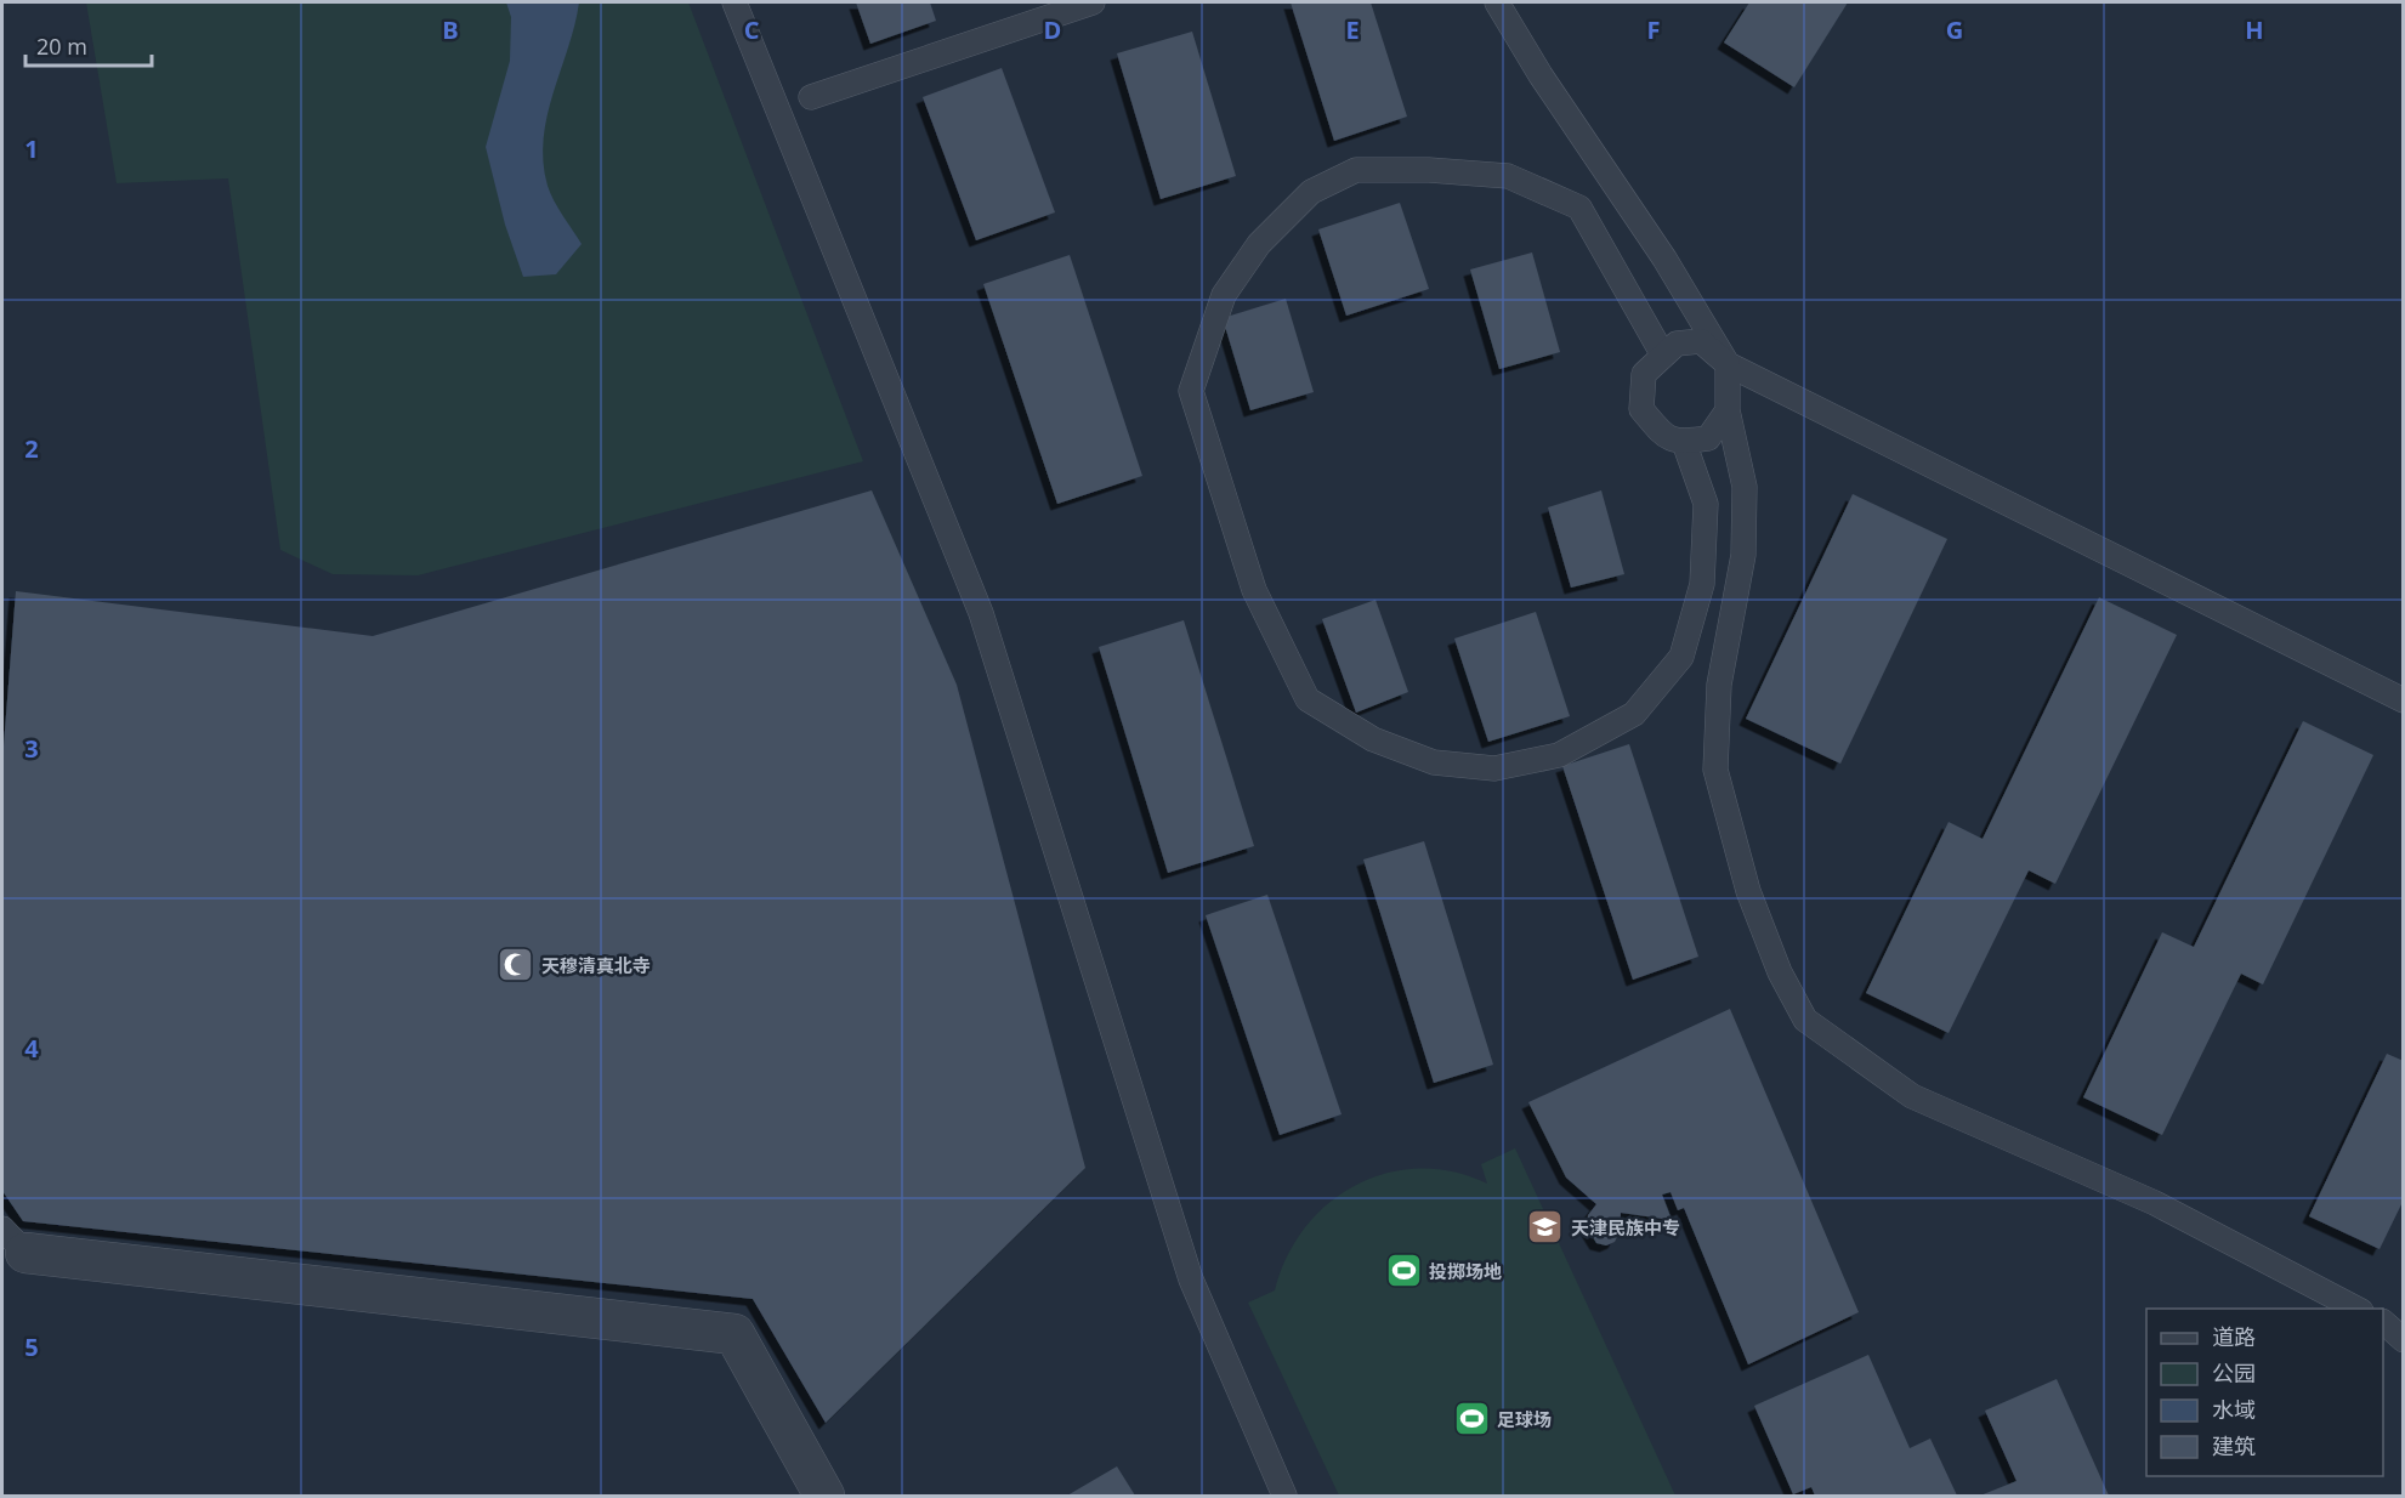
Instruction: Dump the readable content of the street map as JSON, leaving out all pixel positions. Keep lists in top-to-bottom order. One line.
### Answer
{"places":{"mosque":["天穆清真北寺"],"school or university":["天津民族中专"],"sports":["投掷场地","足球场"]},"legend":["道路","公园","水域","建筑"],"scale_bar":"20 m","grid":{"columns":["B","C","D","E","F","G","H"],"rows":["1","2","3","4","5"]}}
